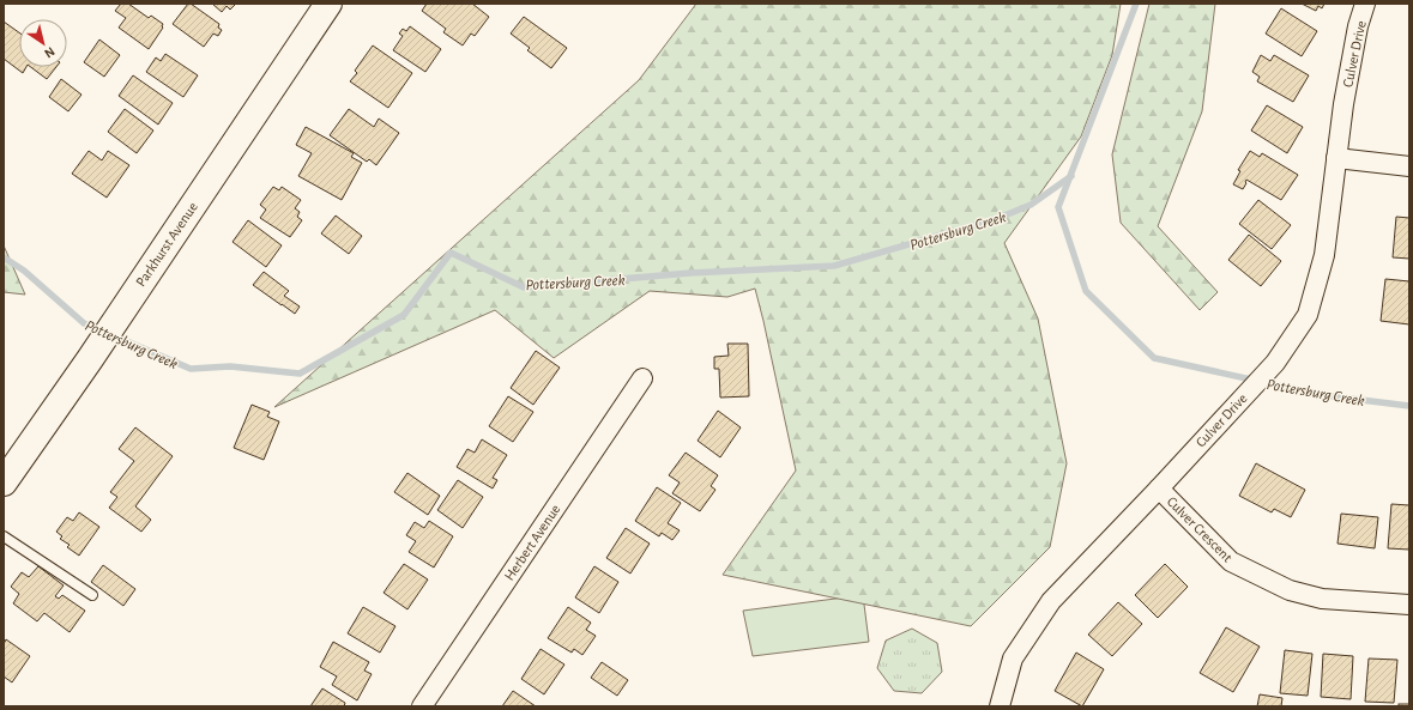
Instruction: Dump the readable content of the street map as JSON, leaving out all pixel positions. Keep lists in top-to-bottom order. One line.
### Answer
{"streets":{"street":["Culver Drive","Parkhurst Avenue","Culver Crescent","Herbert Avenue"]},"crossings":[["Culver Drive","Culver Crescent"]],"water":["Pottersburg Creek"],"north":"bottom right"}
